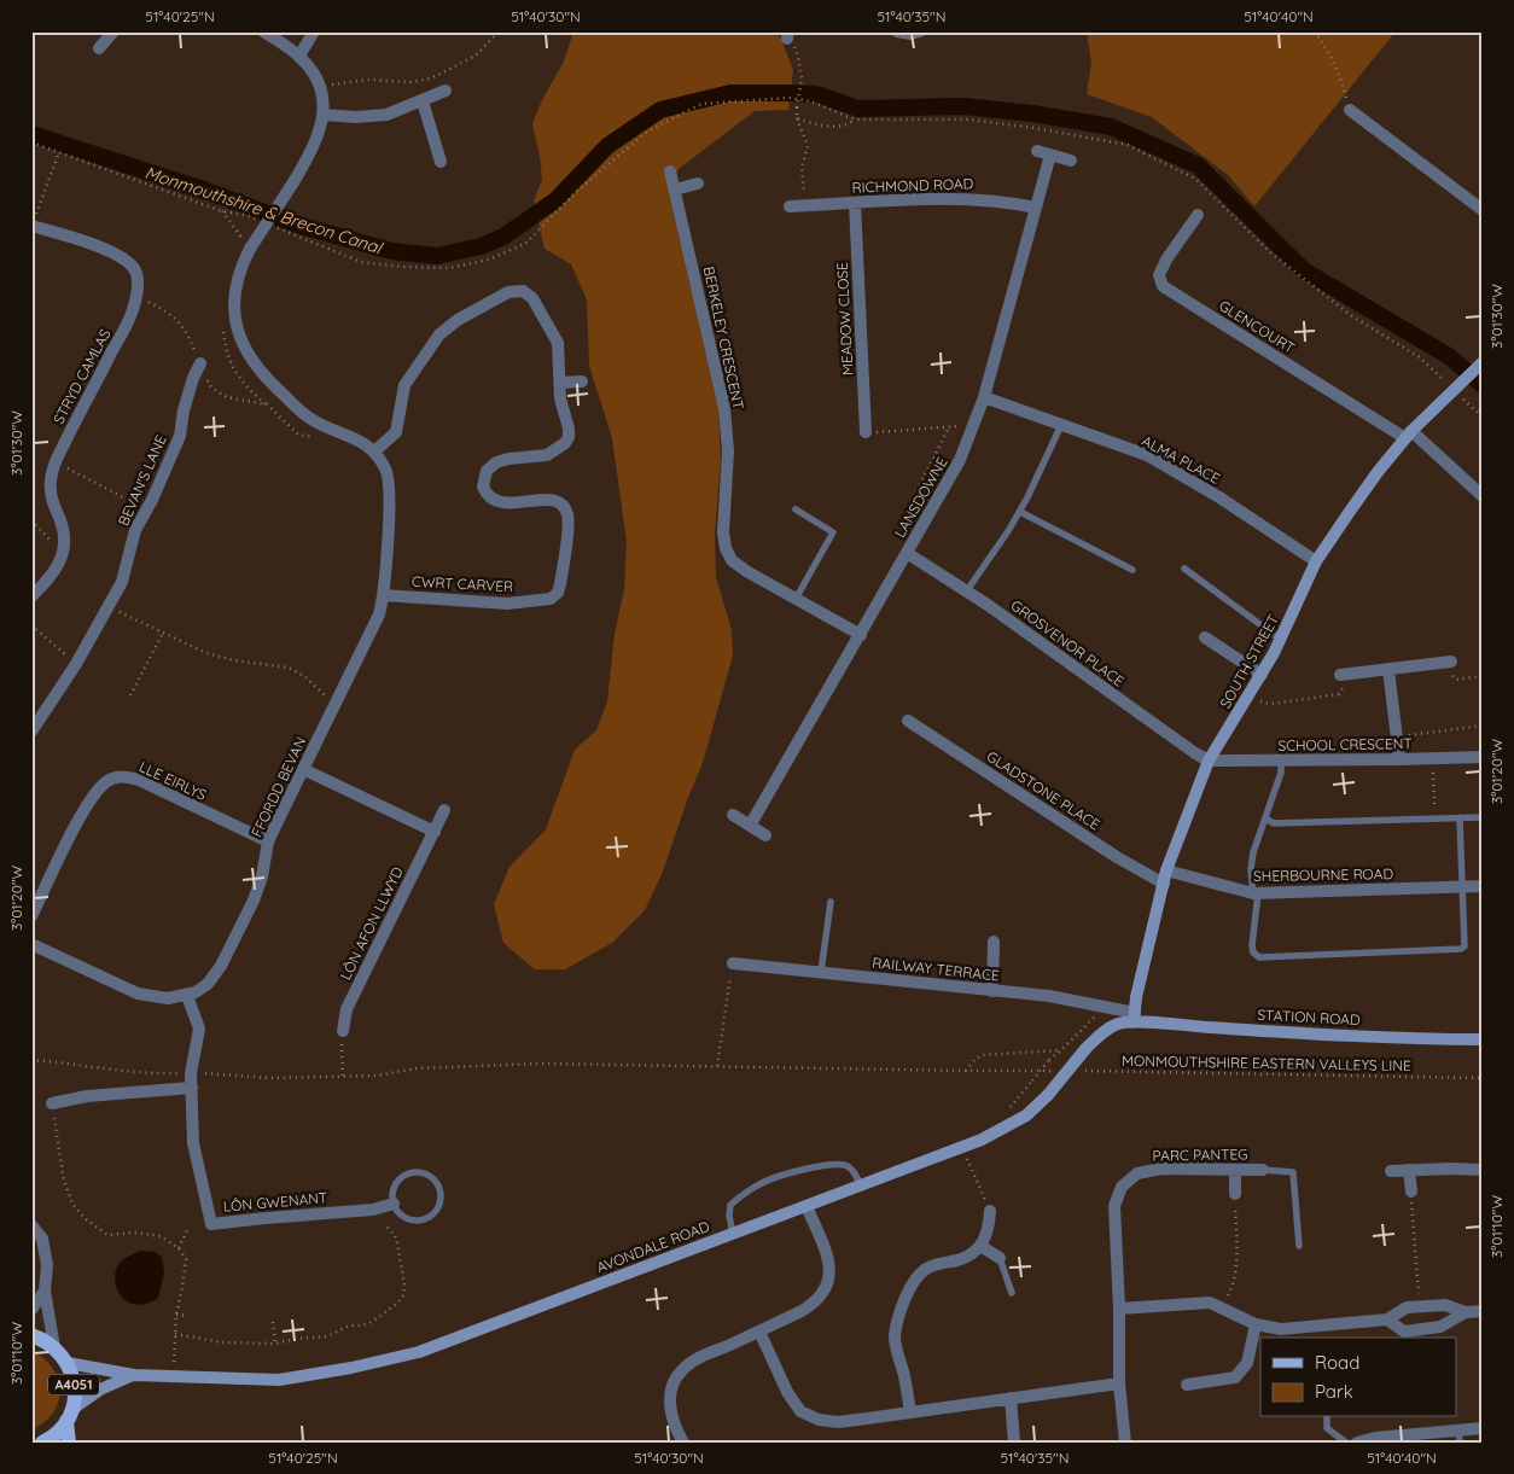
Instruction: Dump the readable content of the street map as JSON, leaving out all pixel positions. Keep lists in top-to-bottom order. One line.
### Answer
{"streets":{"main road":["A4051"],"street":["RICHMOND ROAD","MEADOW CLOSE","GLENCOURT","BERKELEY CRESCENT","STRYD CAMLAS","ALMA PLACE","BEVAN'S LANE","LANSDOWNE","CWRT CARVER","GROSVENOR PLACE","SOUTH STREET","SCHOOL CRESCENT","LLE EIRLYS","FFORDD BEVAN","GLADSTONE PLACE","SHERBOURNE ROAD","LÔN AFON LLWYD","RAILWAY TERRACE","STATION ROAD","PARC PANTEG","LÔN GWENANT","AVONDALE ROAD"],"path":["MONMOUTHSHIRE EASTERN VALLEYS LINE"]},"crossings":[["RICHMOND ROAD","MEADOW CLOSE"],["RICHMOND ROAD","LANSDOWNE"],["GLENCOURT","SOUTH STREET"],["BERKELEY CRESCENT","LANSDOWNE"],["ALMA PLACE","LANSDOWNE"],["ALMA PLACE","SOUTH STREET"],["LANSDOWNE","GROSVENOR PLACE"],["CWRT CARVER","FFORDD BEVAN"],["GROSVENOR PLACE","SOUTH STREET"],["GROSVENOR PLACE","SCHOOL CRESCENT"],["SOUTH STREET","SCHOOL CRESCENT"],["SOUTH STREET","GLADSTONE PLACE"],["SOUTH STREET","SHERBOURNE ROAD"],["SOUTH STREET","RAILWAY TERRACE"],["SOUTH STREET","STATION ROAD"],["SOUTH STREET","AVONDALE ROAD"],["LLE EIRLYS","FFORDD BEVAN"],["FFORDD BEVAN","LÔN GWENANT"],["GLADSTONE PLACE","SHERBOURNE ROAD"],["RAILWAY TERRACE","STATION ROAD"],["RAILWAY TERRACE","AVONDALE ROAD"],["STATION ROAD","AVONDALE ROAD"],["AVONDALE ROAD","A4051"]],"water":["Monmouthshire & Brecon Canal"],"legend":["Road","Park"],"coordinates":["51°40'25\"N","51°40'30\"N","51°40'35\"N","51°40'40\"N","3°01'30\"W","3°01'20\"W","3°01'10\"W"]}
